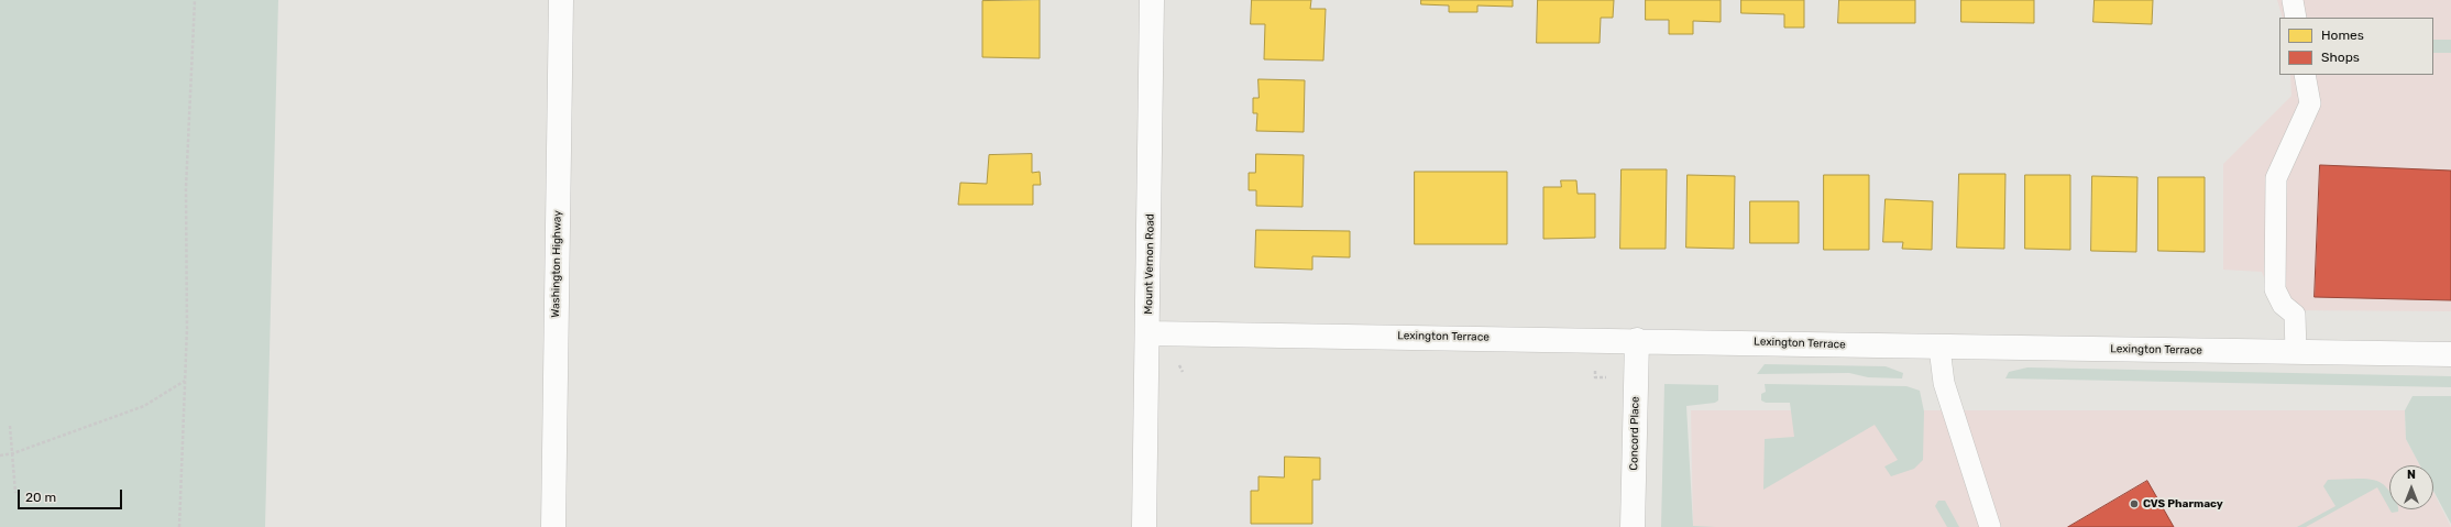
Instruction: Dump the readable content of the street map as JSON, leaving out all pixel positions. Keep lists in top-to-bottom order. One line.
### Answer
{"streets":{"street":["Washington Highway","Mount Vernon Road","Lexington Terrace","Concord Place"]},"crossings":[["Mount Vernon Road","Lexington Terrace"],["Lexington Terrace","Concord Place"]],"places":["CVS Pharmacy"],"legend":["Homes","Shops"],"scale_bar":"20 m","north":"top"}
